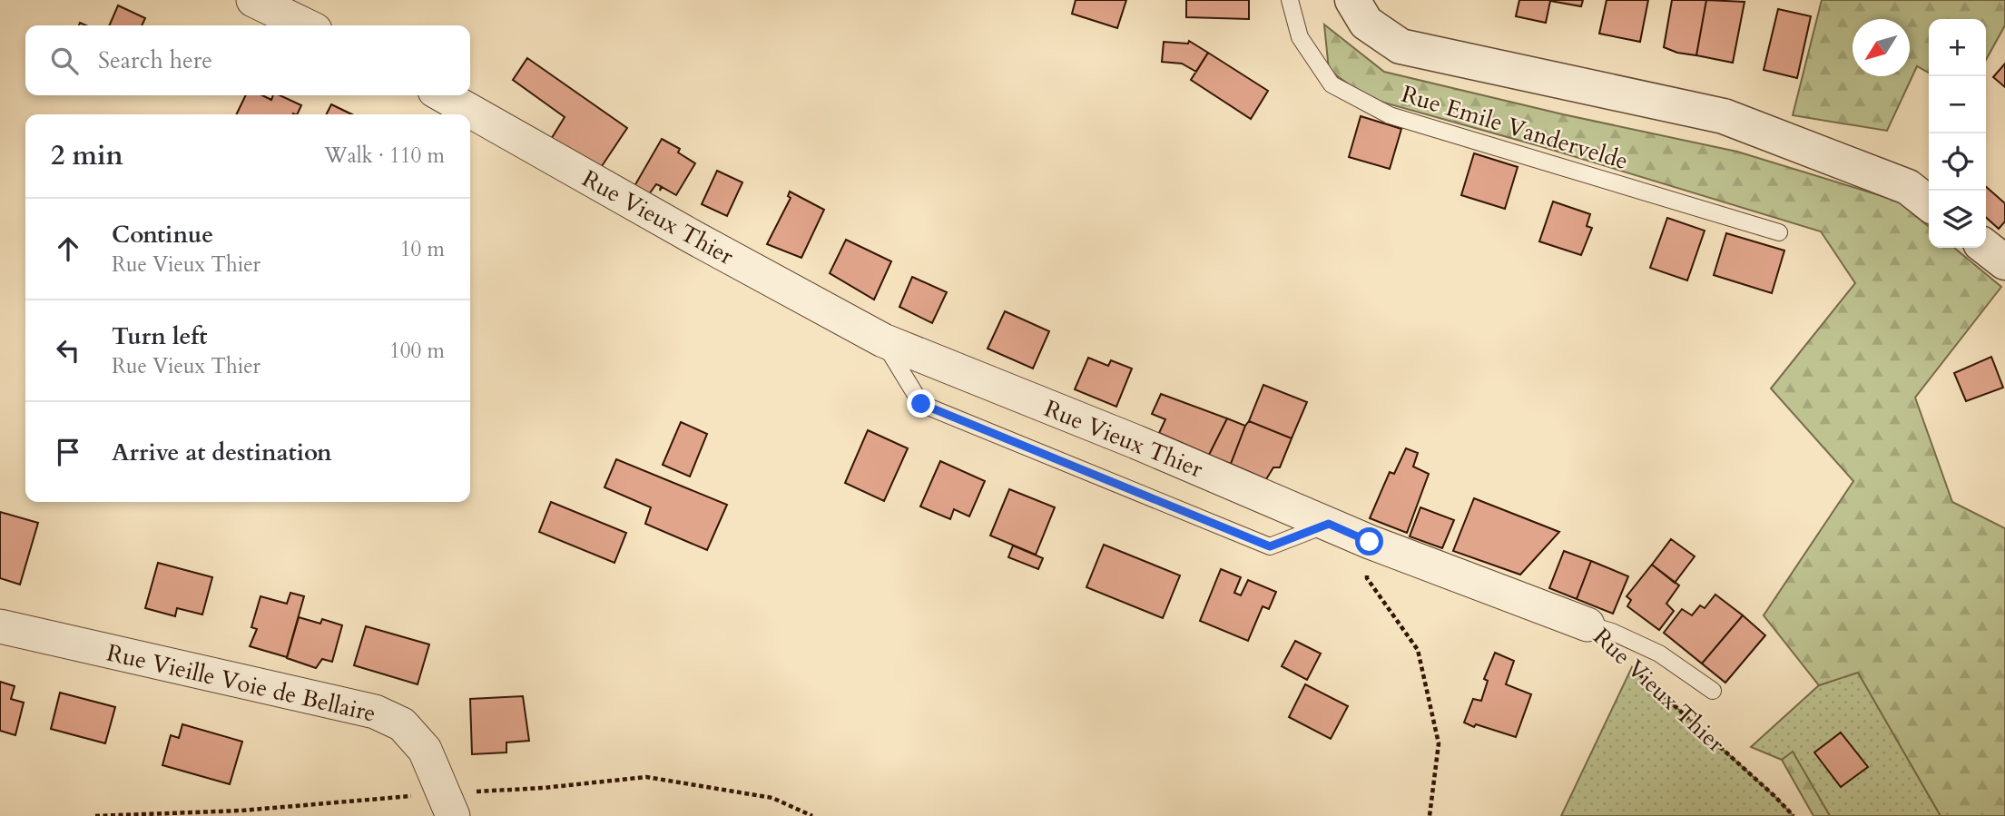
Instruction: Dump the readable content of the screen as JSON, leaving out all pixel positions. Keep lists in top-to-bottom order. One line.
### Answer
{"streets":{"street":["Rue Vieux Thier","Rue Vieille Voie de Bellaire"],"lane":["Rue Emile Vandervelde"]},"north":"bottom left","page":{"map_buttons":["+","−"],"search":"Search here","heading":["2 min","Walk · 110 m"],"list":[["Continue","Rue Vieux Thier","10 m"],["Turn left","Rue Vieux Thier","100 m"],"Arrive at destination"]}}
